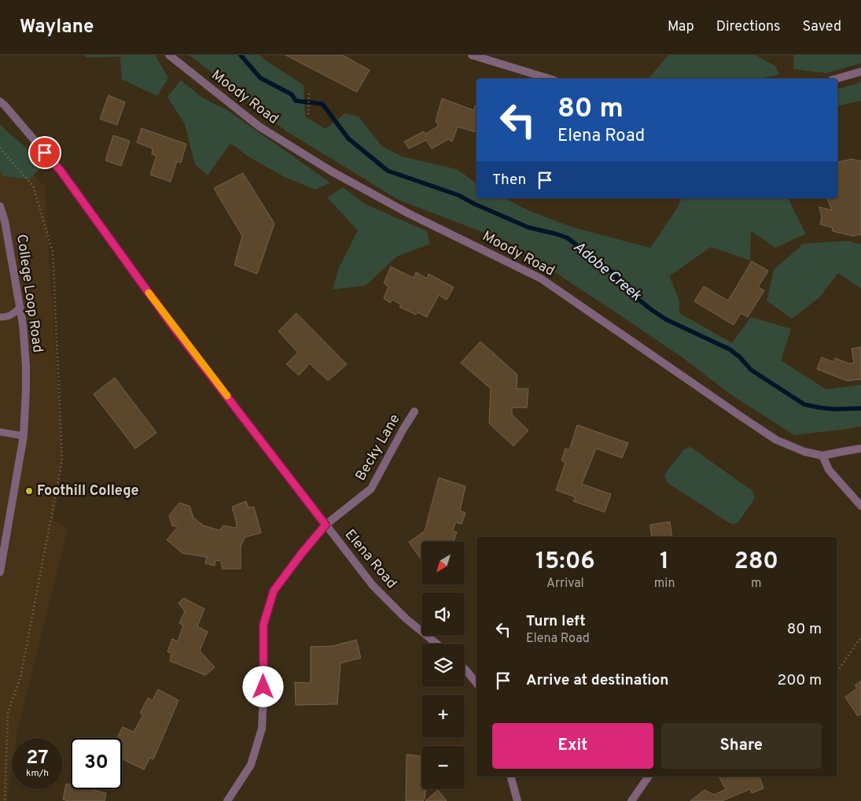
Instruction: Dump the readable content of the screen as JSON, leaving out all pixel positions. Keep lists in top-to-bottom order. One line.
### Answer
{"streets":{"street":["Moody Road","College Loop Road","Becky Lane","Elena Road"]},"crossings":[["Becky Lane","Elena Road"]],"water":["Adobe Creek"],"places":["Foothill College"],"north":"bottom left","page":{"header":"Waylane","nav":["Map","Directions","Saved"],"turn":["80 m","Elena Road"],"then":"Then","eta":["15:06","Arrival","1","min","280","m"],"map_buttons":["+","−"],"list":[{"name":"Turn left","note":"Elena Road","value":"80 m"},{"name":"Arrive at destination","value":"200 m"}],"buttons":["Exit","Share"],"speed":"27 km/h","limit":"30"}}
